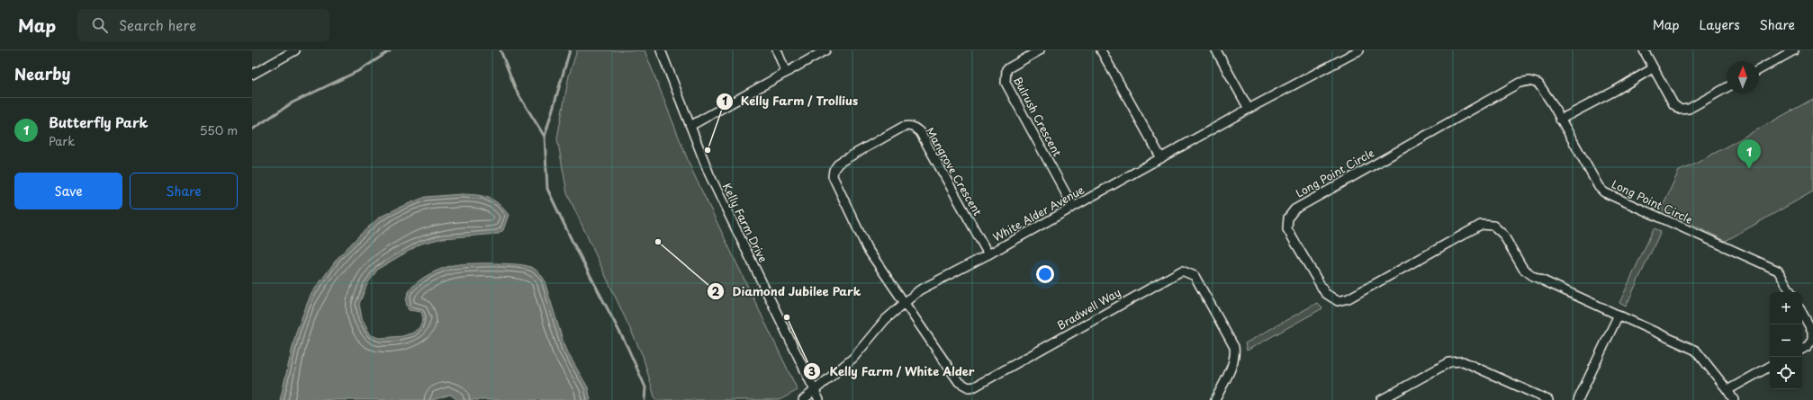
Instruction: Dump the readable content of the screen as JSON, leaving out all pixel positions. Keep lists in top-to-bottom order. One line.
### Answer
{"streets":{"street":["Bulrush Crescent","Mangrove Crescent","Long Point Circle","White Alder Avenue","Kelly Farm Drive","Bradwell Way"]},"crossings":[["Bulrush Crescent","White Alder Avenue"],["Mangrove Crescent","White Alder Avenue"],["Mangrove Crescent","Bradwell Way"],["White Alder Avenue","Kelly Farm Drive"],["White Alder Avenue","Bradwell Way"]],"places":["Kelly Farm / Trollius","Diamond Jubilee Park","Kelly Farm / White Alder"],"north":"top","page":{"header":"Map","search":"Search here","nav":["Map","Layers","Share"],"heading":"Nearby","list":[{"mark":"1","name":"Butterfly Park","note":"Park","value":"550 m"}],"pins":"1","buttons":["Save","Share"],"map_buttons":["+","−"]}}
